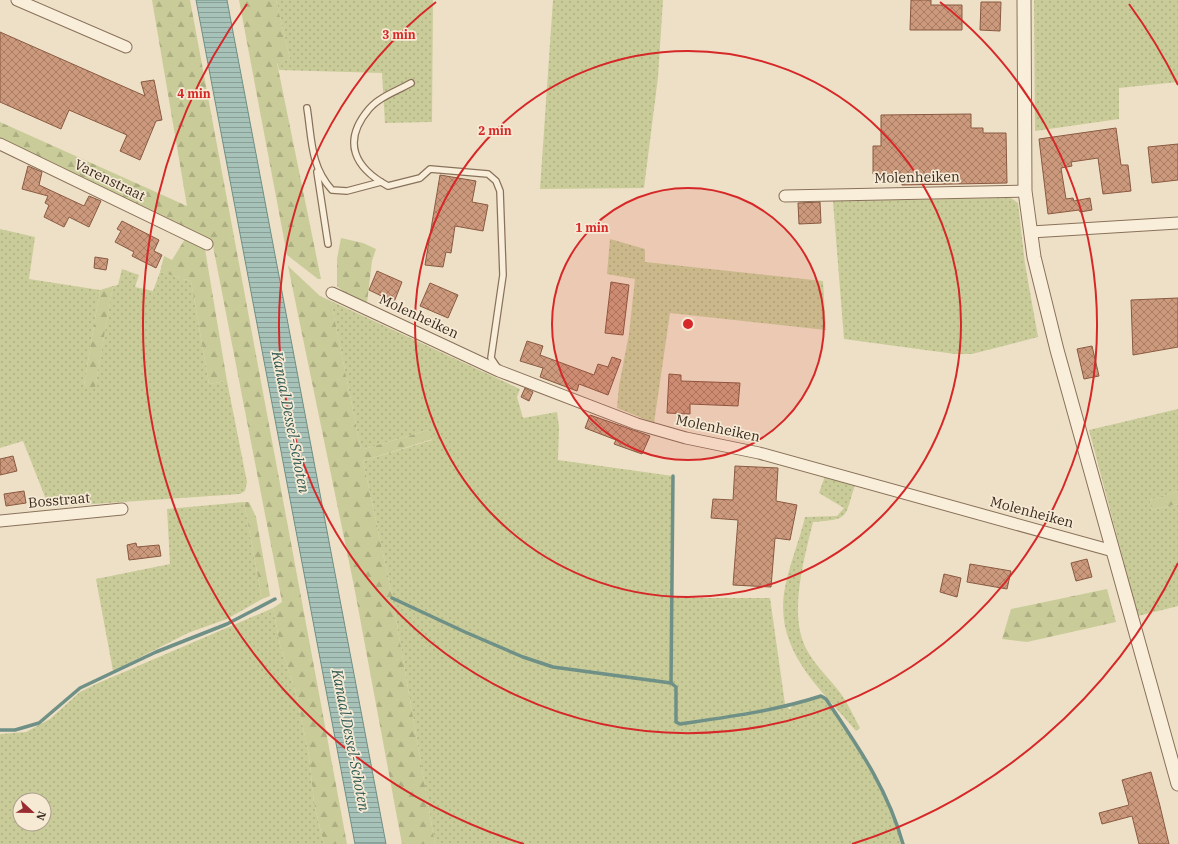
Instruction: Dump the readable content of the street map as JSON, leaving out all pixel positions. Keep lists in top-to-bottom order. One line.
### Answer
{"streets":{"street":["Molenheiken","Varenstraat","Bosstraat"]},"water":["Kanaal Dessel-Schoten"],"north":"right","rings":["3 min","4 min","2 min","1 min"]}
